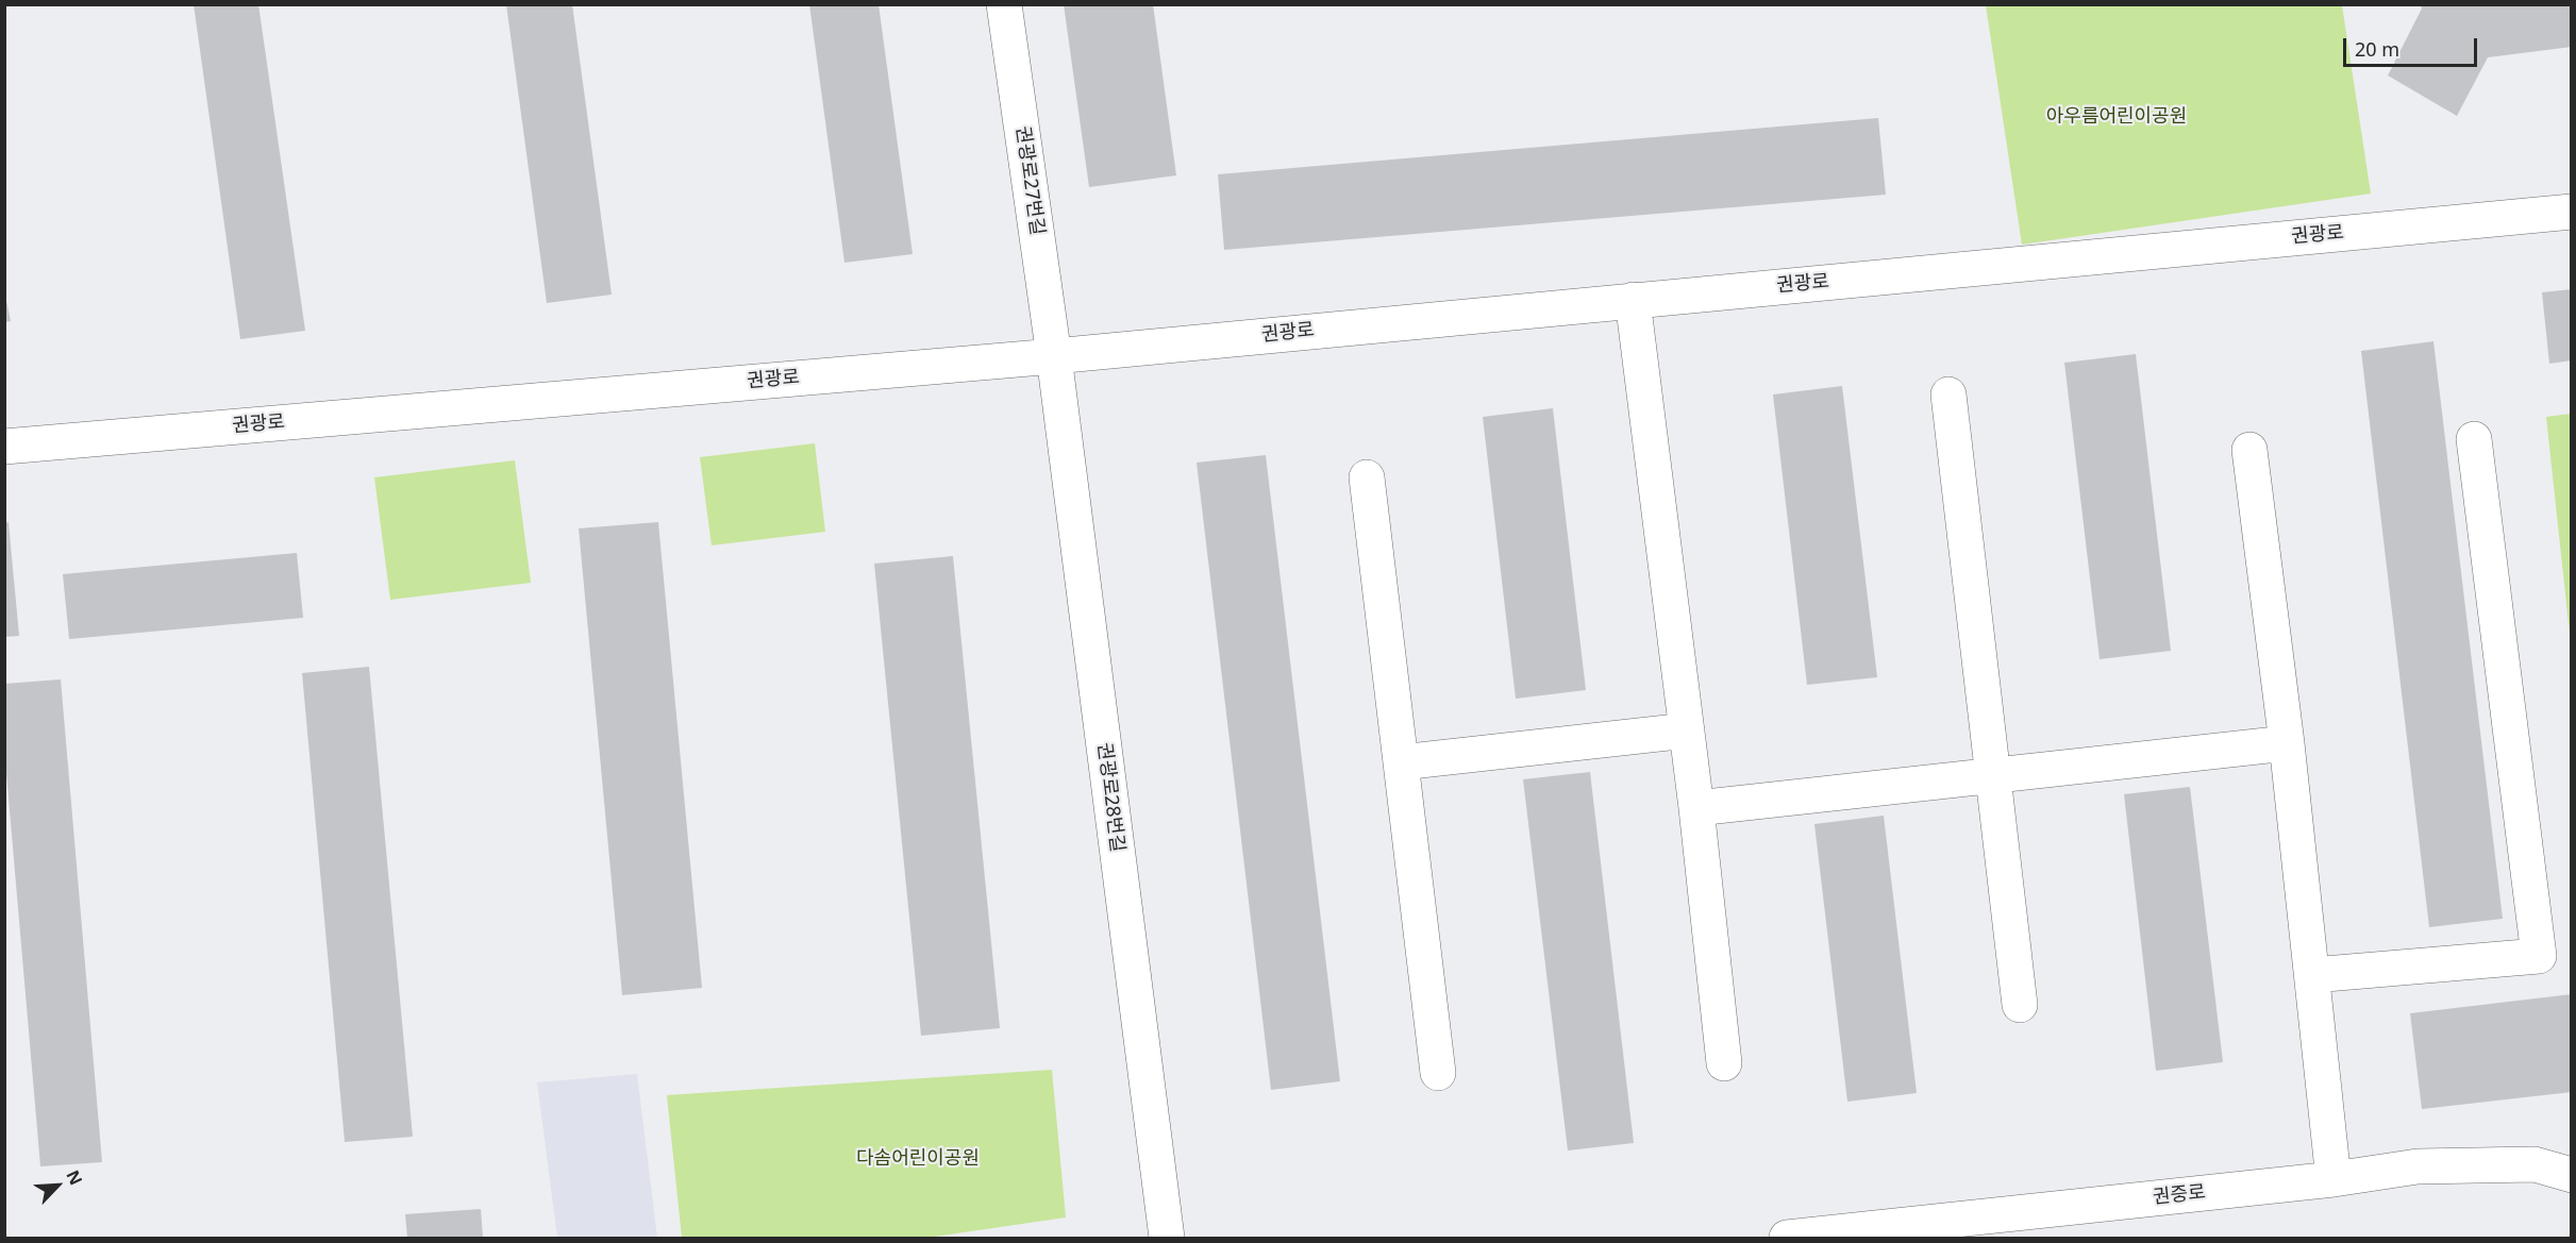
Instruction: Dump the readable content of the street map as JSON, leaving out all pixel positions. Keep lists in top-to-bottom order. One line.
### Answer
{"streets":{"street":["권광로27번길","권광로","권광로28번길","권중로"]},"crossings":[["권광로27번길","권광로"],["권광로27번길","권광로28번길"],["권광로","권광로28번길"]],"parks":["아우름어린이공원","다솜어린이공원"],"scale_bar":"20 m","north":"top right"}
